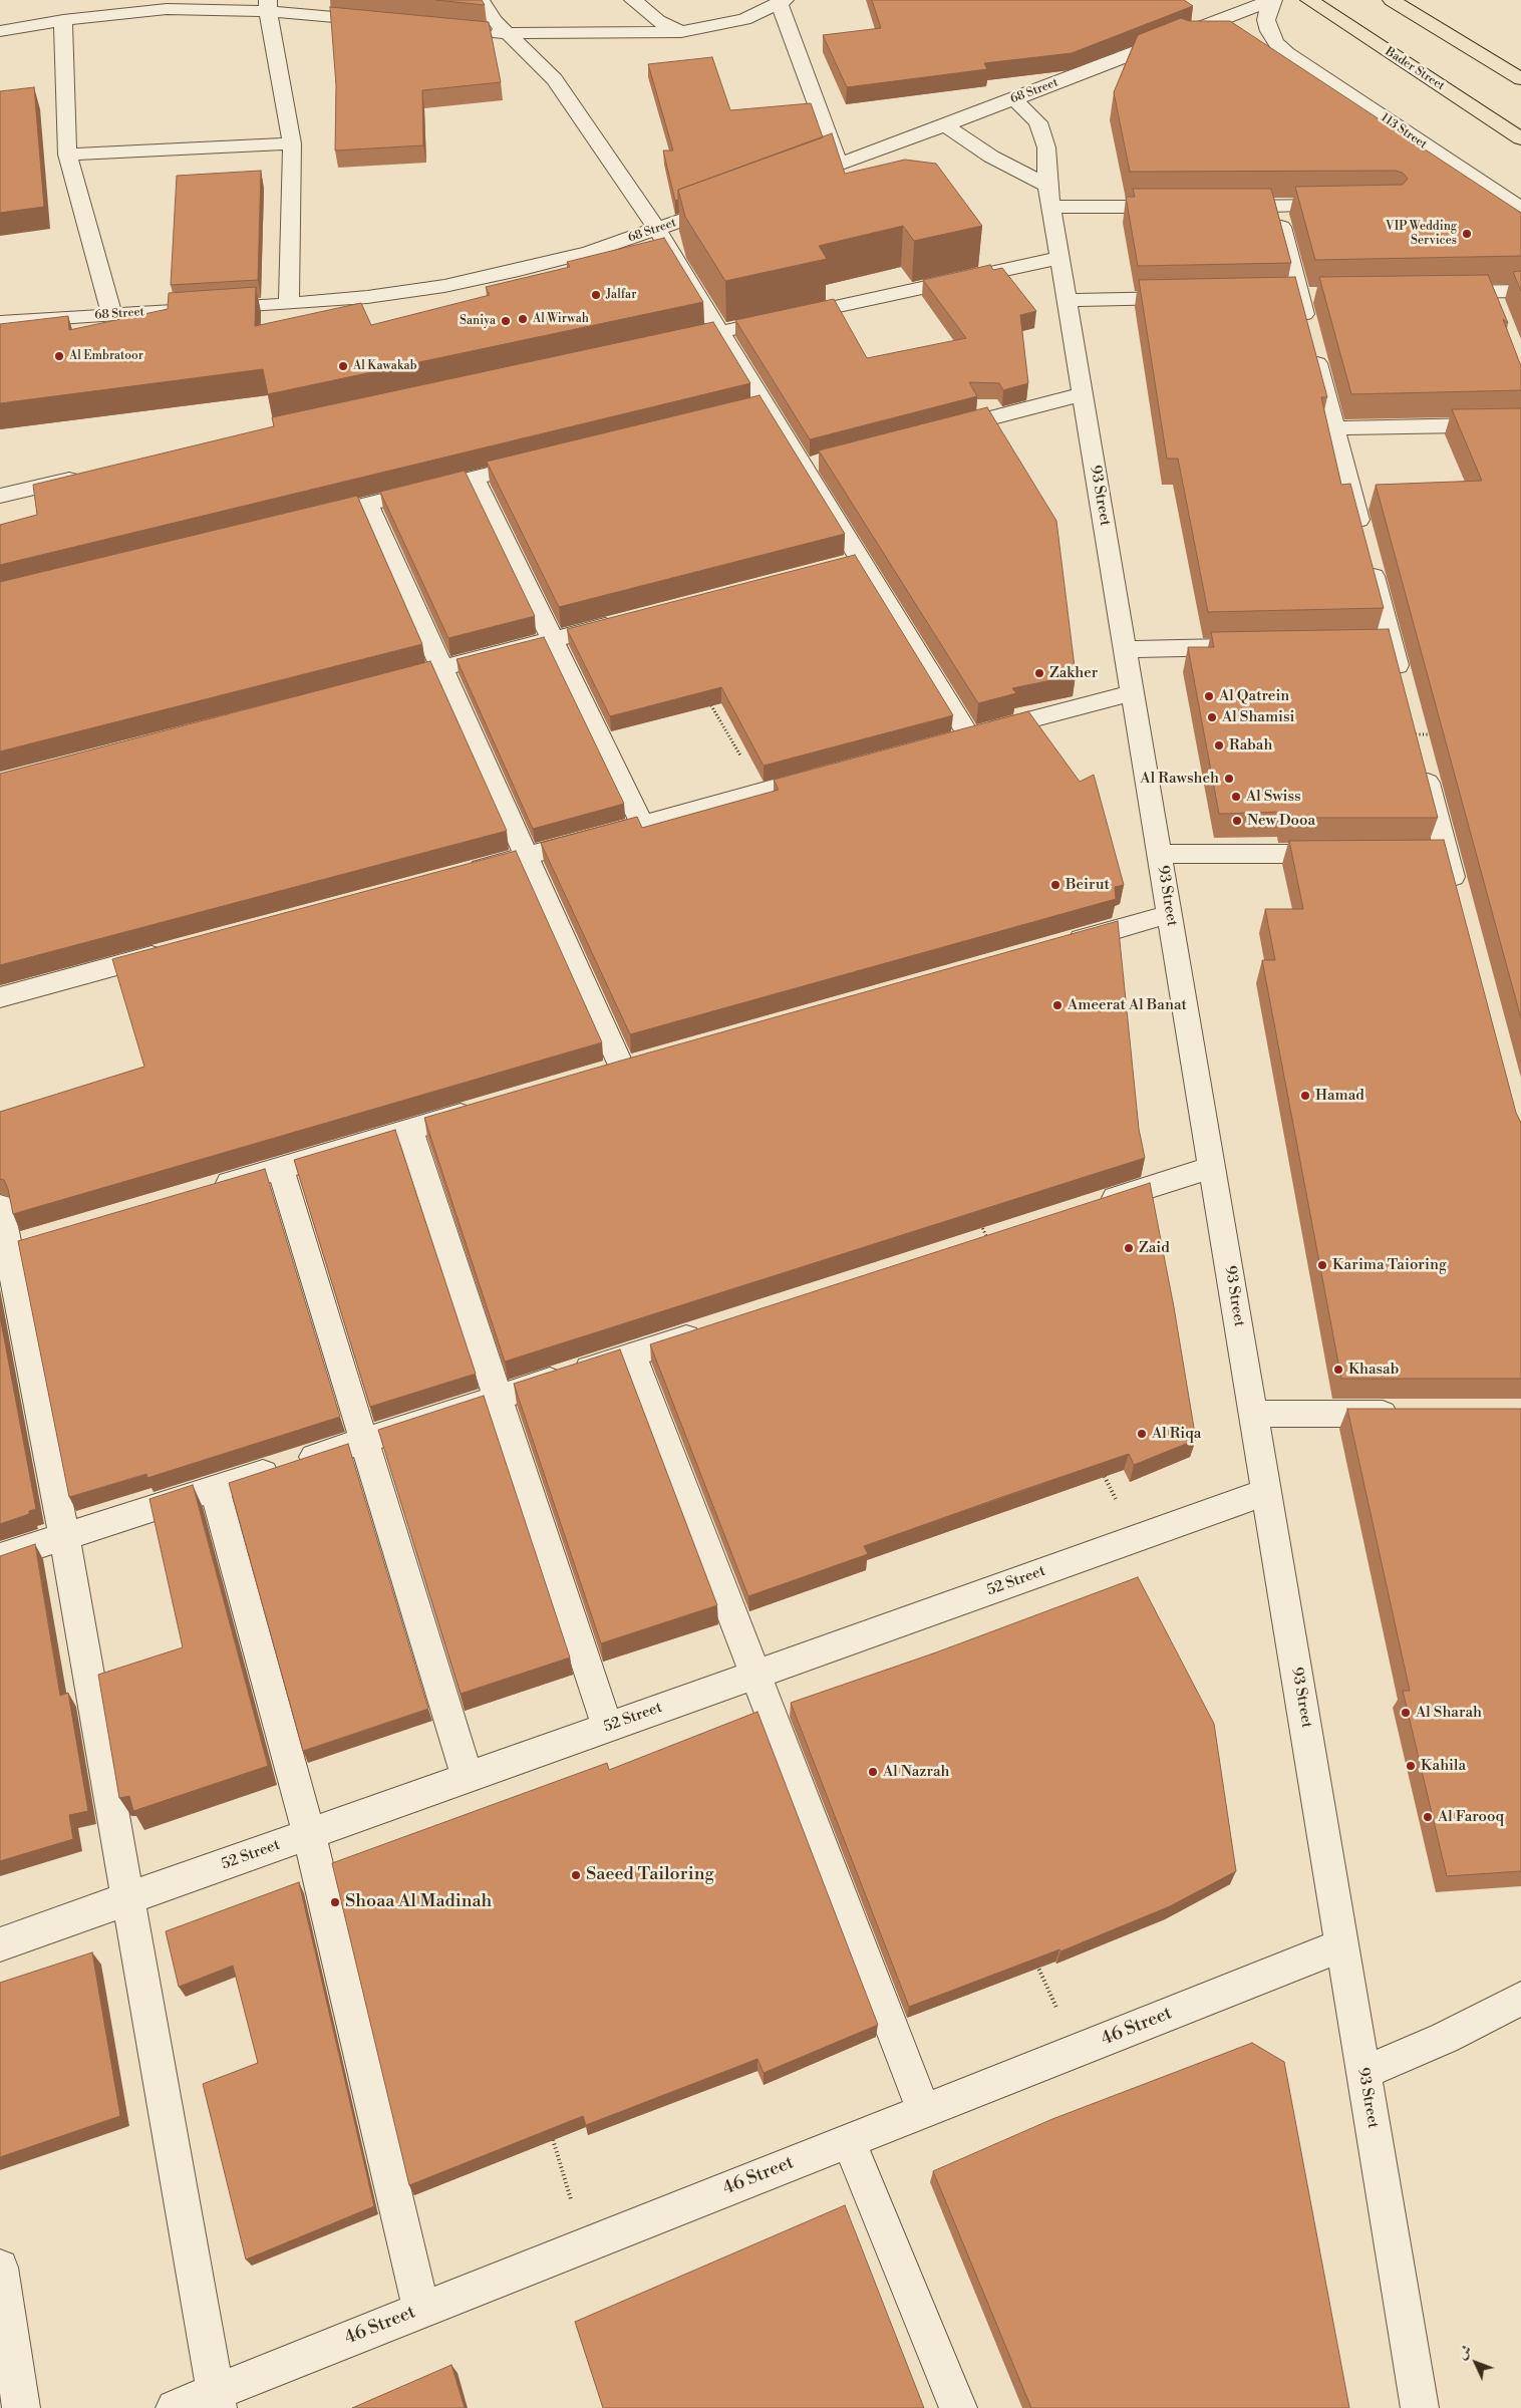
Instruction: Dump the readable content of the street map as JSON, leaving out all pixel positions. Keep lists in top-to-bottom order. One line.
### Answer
{"streets":{"main road":["Bader Street"],"street":["68 Street","113 Street","93 Street","52 Street","46 Street"]},"crossings":[["68 Street","113 Street"],["68 Street","93 Street"],["93 Street","52 Street"],["93 Street","46 Street"]],"places":["VIP Wedding Services","Jalfar","Al Wirwah","Saniya","Al Embratoor","Al Kawakab","Zakher","Al Qatrein","Al Shamisi","Rabah","Al Rawsheh","Al Swiss","New Dooa","Beirut","Ameerat Al Banat","Hamad","Zaid","Karima Taioring","Khasab","Al Riqa","Al Sharah","Kahila","Al Nazrah","Al Farooq","Saeed Tailoring","Shoaa Al Madinah"],"north":"top left"}
